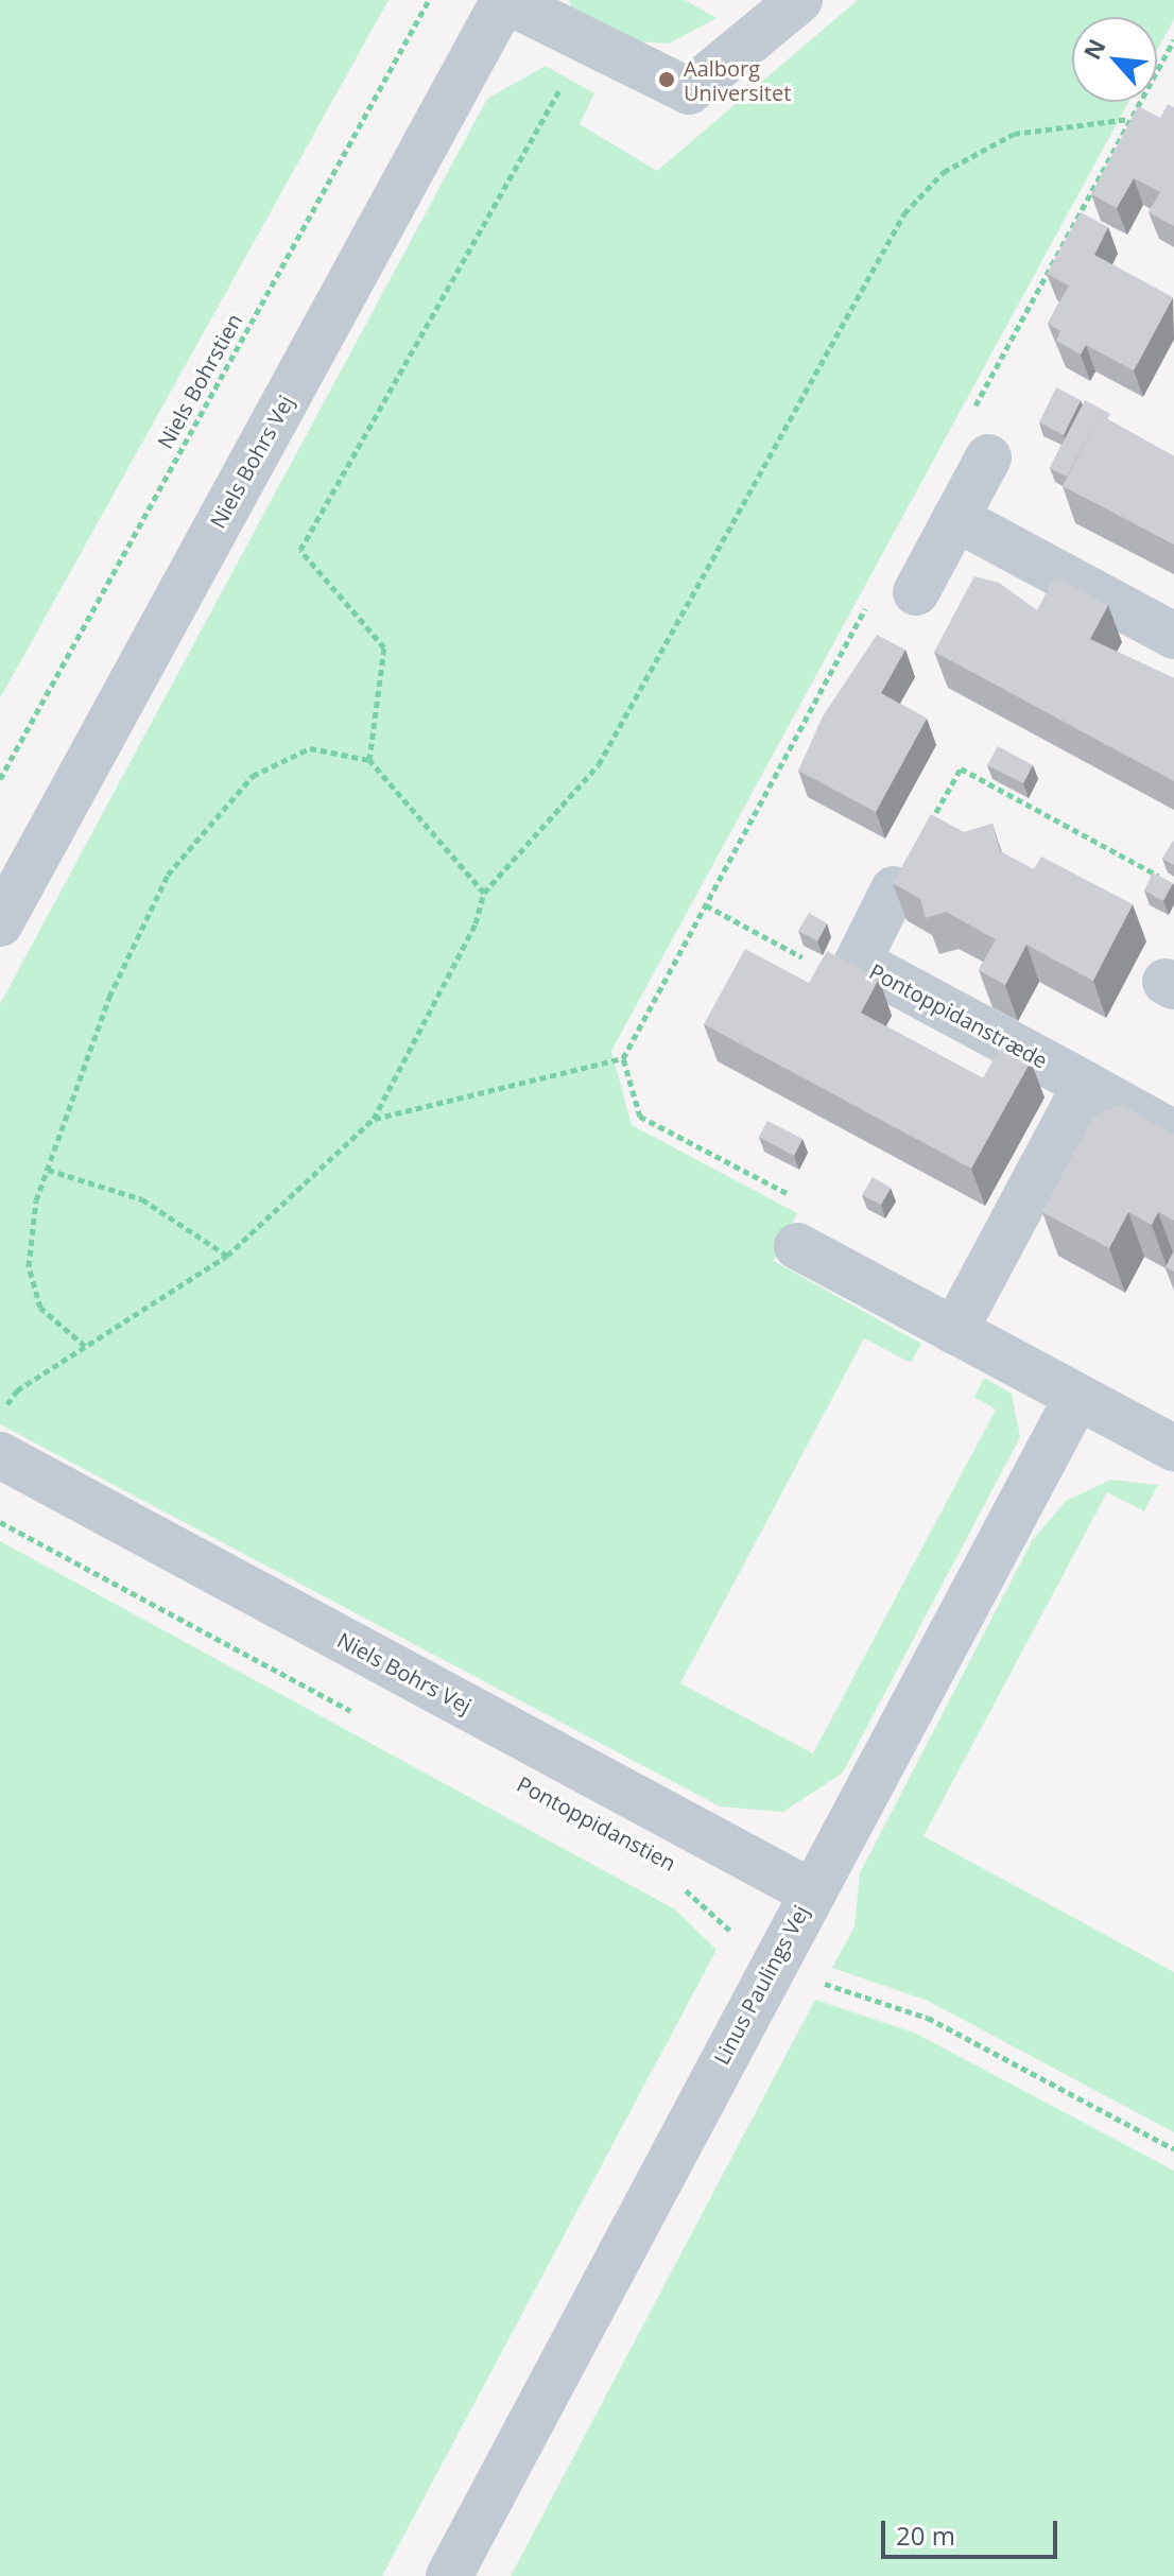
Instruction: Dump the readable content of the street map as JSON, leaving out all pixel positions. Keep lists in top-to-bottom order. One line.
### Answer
{"streets":{"street":["Niels Bohrs Vej","Pontoppidanstræde","Linus Paulings Vej"],"path":["Niels Bohrstien","Pontoppidanstien"]},"crossings":[["Niels Bohrs Vej","Linus Paulings Vej"],["Pontoppidanstien","Linus Paulings Vej"]],"places":["Aalborg Universitet"],"scale_bar":"20 m","north":"top left"}
